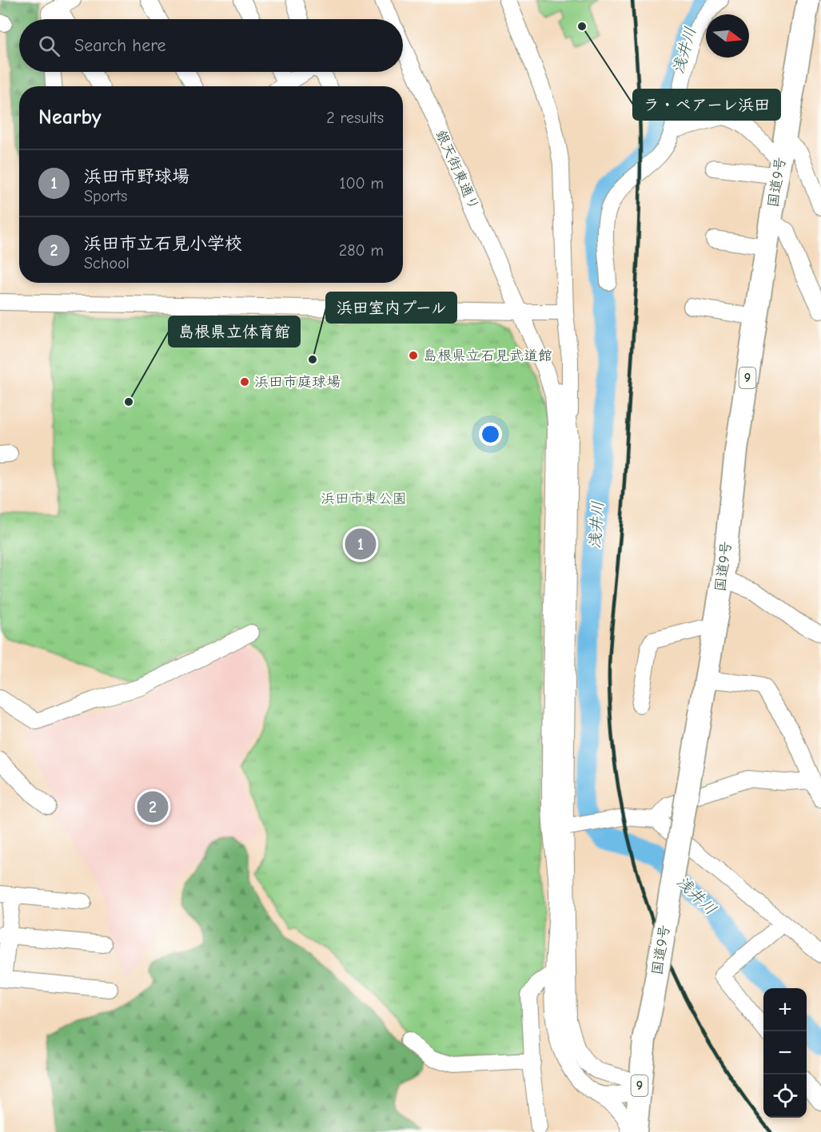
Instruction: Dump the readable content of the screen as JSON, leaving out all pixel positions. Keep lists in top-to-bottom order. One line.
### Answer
{"streets":{"highway":["国道9号","9"],"street":["銀天街東通り"]},"water":["浅井川"],"parks":["浜田市東公園"],"places":["ラ・ペアーレ浜田","島根県立石見武道館","浜田室内プール","浜田市庭球場","島根県立体育館"],"north":"right","page":{"search":"Search here","heading":["Nearby","2 results"],"list":[{"mark":"1","name":"浜田市野球場","note":"Sports","value":"100 m"},{"mark":"2","name":"浜田市立石見小学校","note":"School","value":"280 m"}],"pins":["1","2"],"map_buttons":["+","−"]}}
